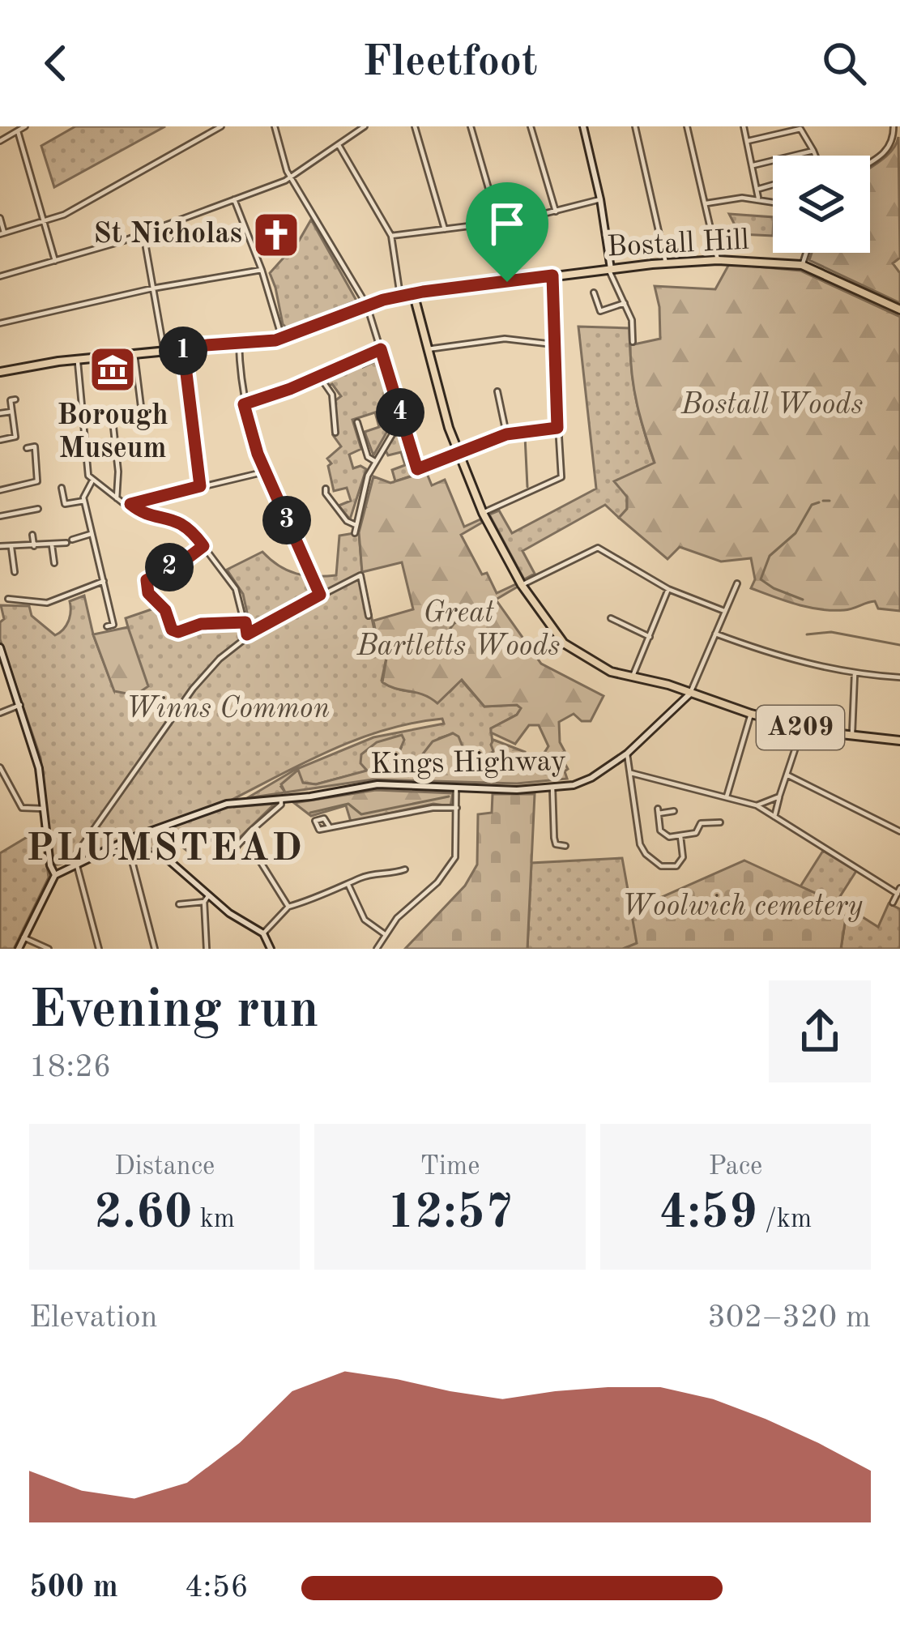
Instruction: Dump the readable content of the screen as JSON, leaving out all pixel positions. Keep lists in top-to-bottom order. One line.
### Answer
{"streets":{"main road":["Bostall Hill","A209"],"street":["Kings Highway"]},"crossings":[["Bostall Hill","A209"],["A209","Kings Highway"]],"districts":["PLUMSTEAD"],"parks":["Bostall Woods","Great Bartletts Woods","Winns Common","Woolwich cemetery"],"places":{"church":["St Nicholas"],"museum":["Borough Museum"]},"page":{"header":"Fleetfoot","pins":["1","4","3","2"],"heading":["Evening run","18:26"],"stats":[["Distance","2.60 km"],["Time","12:57"],["Pace","4:59 /km"]],"chart":["Elevation","302–320 m"],"list":[{"name":"500 m","note":"4:56"}]}}
